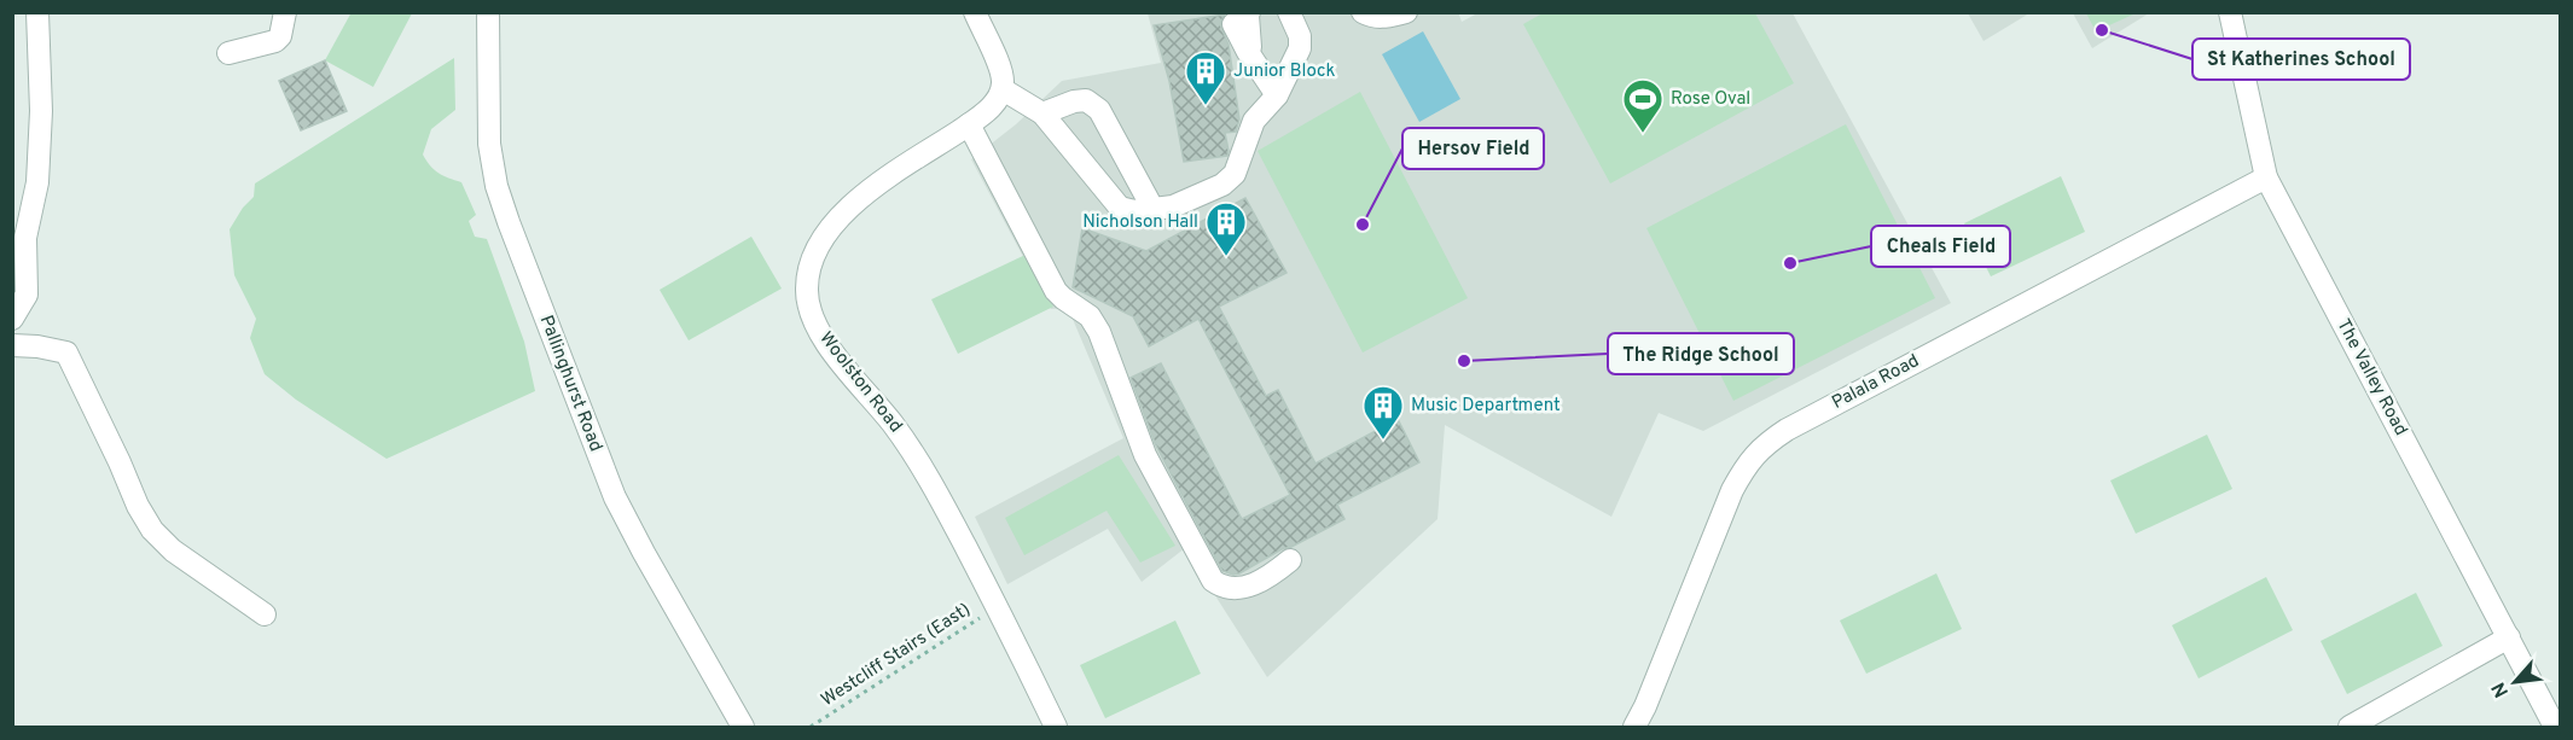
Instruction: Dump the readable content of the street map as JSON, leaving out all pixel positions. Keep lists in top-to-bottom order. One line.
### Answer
{"streets":{"street":["The Valley Road","Woolston Road","Palala Road","Pallinghurst Road"],"path":["Westcliff Stairs (East)"]},"crossings":[["The Valley Road","Palala Road"],["Woolston Road","Westcliff Stairs (East)"]],"places":{"other":["St Katherines School","Hersov Field","Cheals Field","The Ridge School"],"building":["Junior Block","Nicholson Hall","Music Department"],"sports":["Rose Oval"]},"north":"bottom left"}
